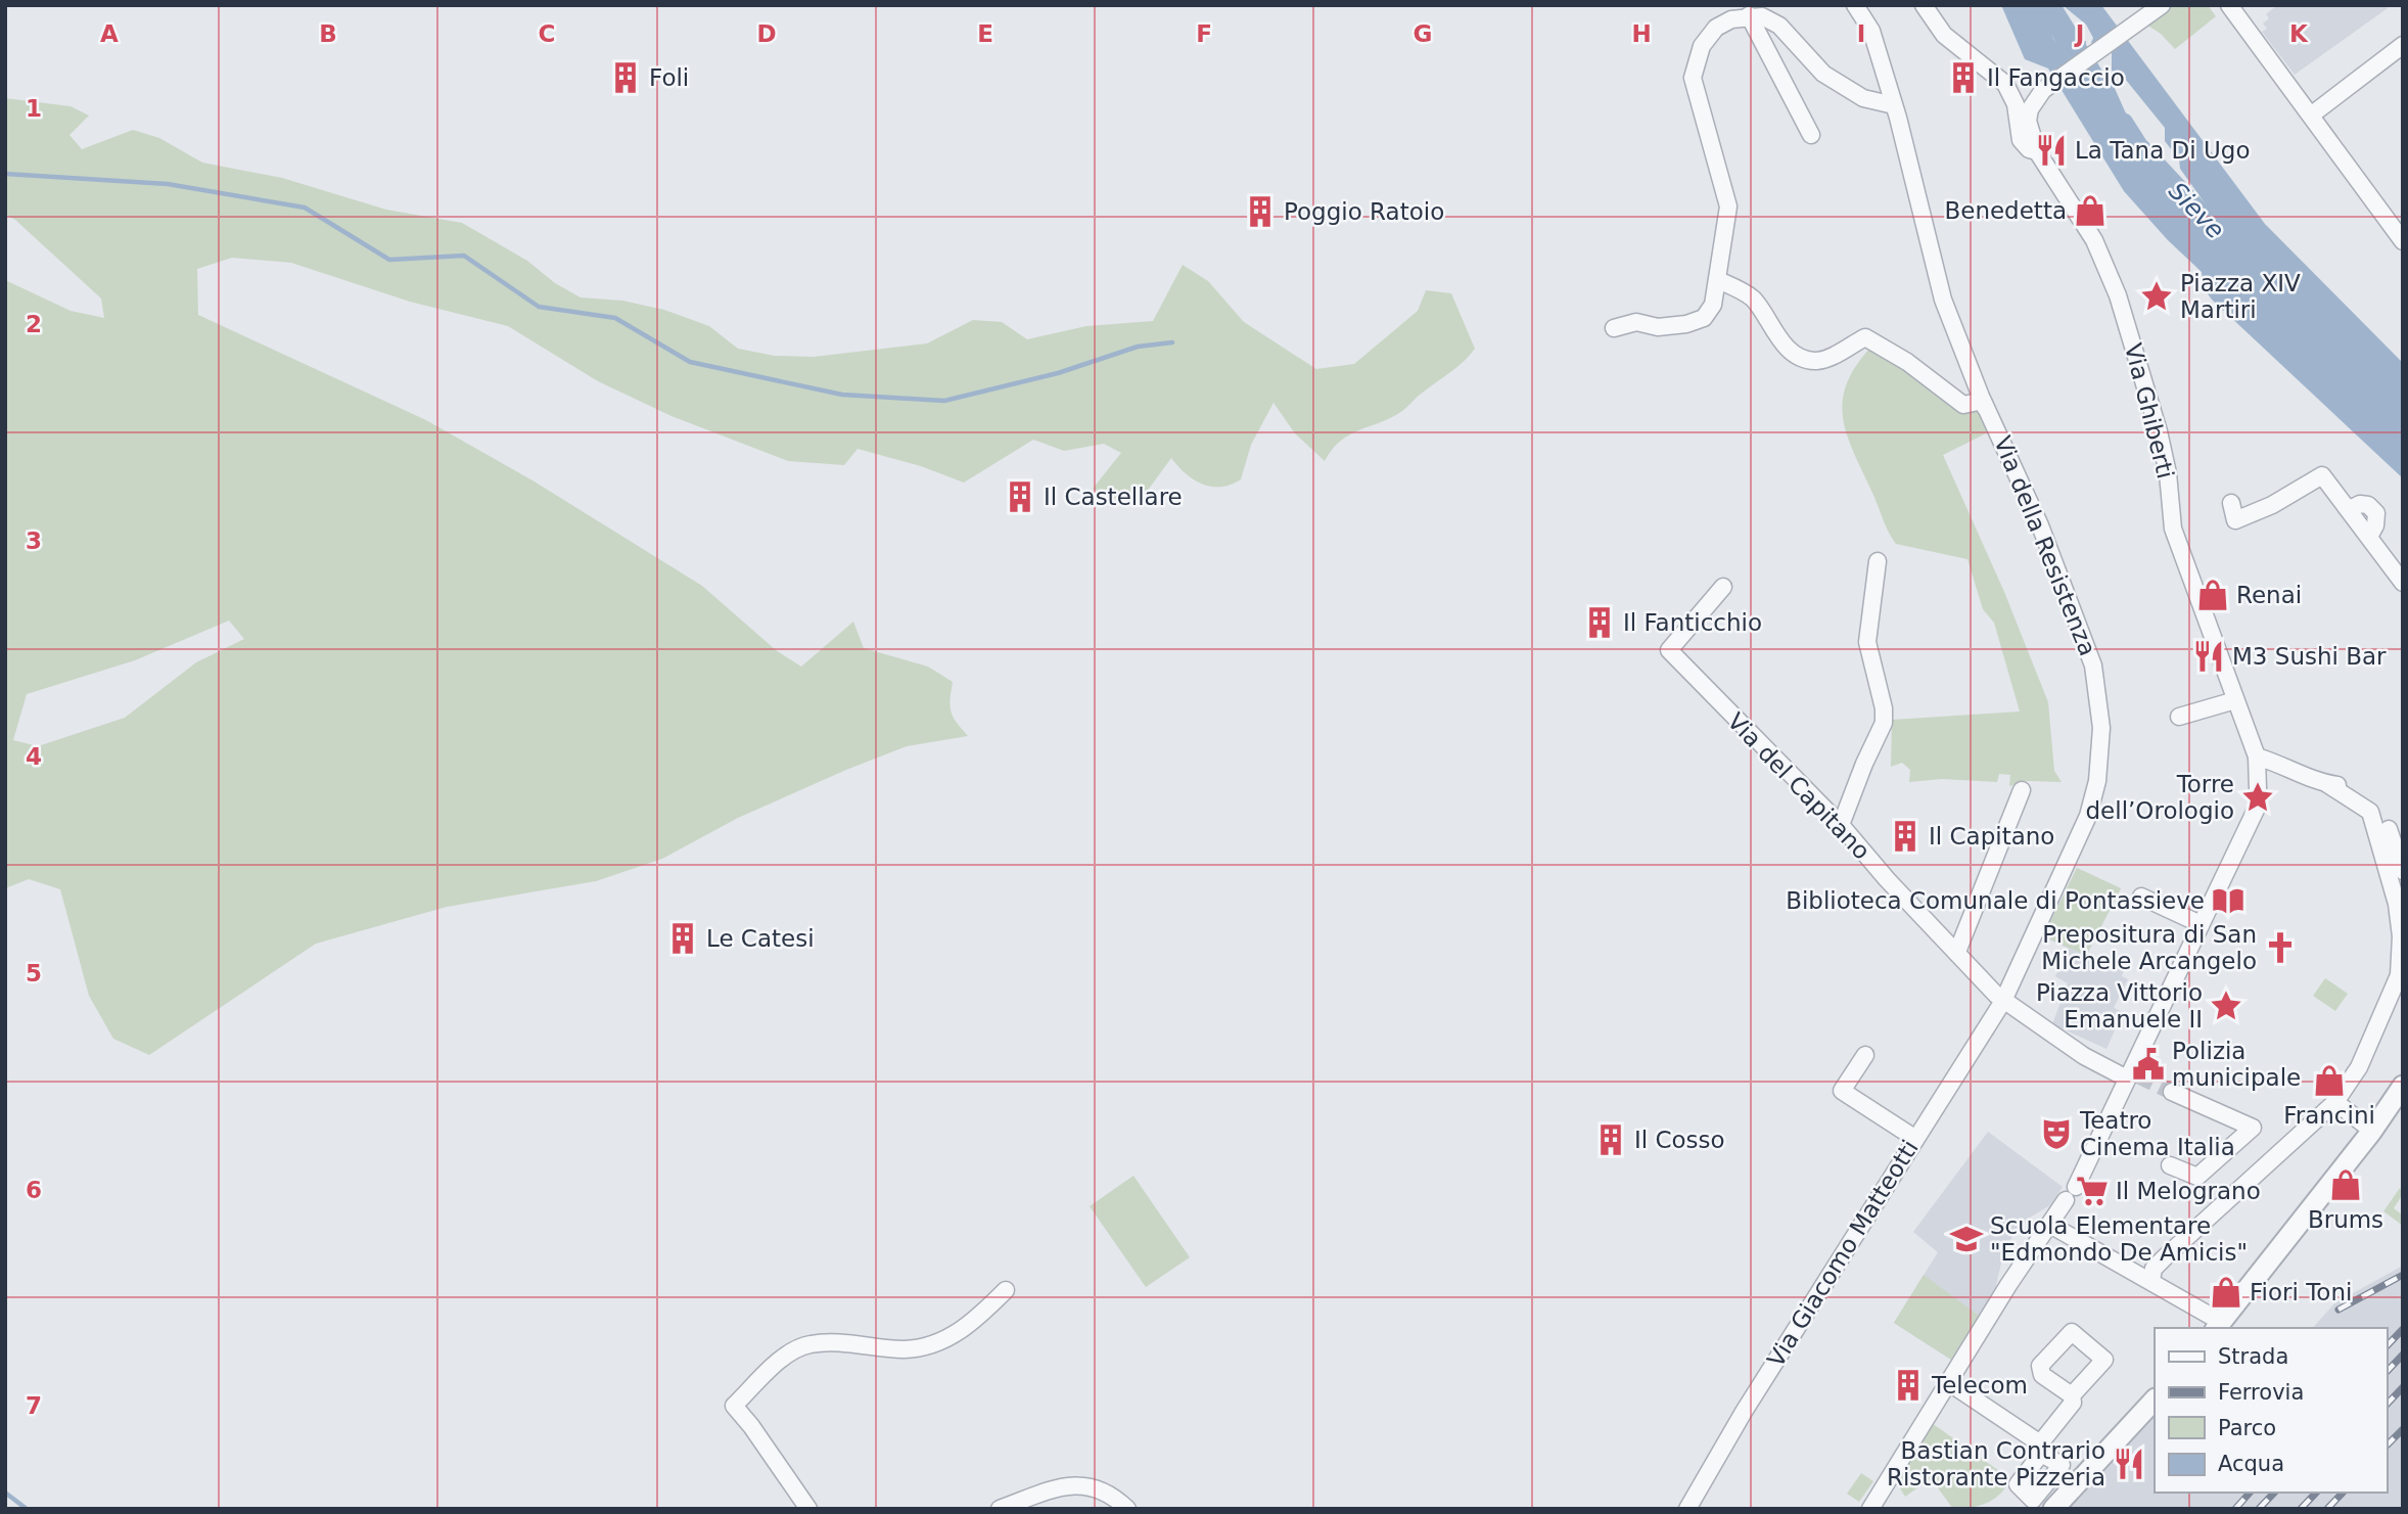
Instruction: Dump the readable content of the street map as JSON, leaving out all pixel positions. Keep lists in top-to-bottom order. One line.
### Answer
{"streets":{"street":["Via Ghiberti","Via della Resistenza","Via del Capitano","Via Giacomo Matteotti"]},"crossings":[["Via della Resistenza","Via del Capitano"],["Via della Resistenza","Via Giacomo Matteotti"],["Via del Capitano","Via Giacomo Matteotti"]],"water":["Sieve"],"places":{"building":["Foli","Il Fangaccio","Poggio Ratoio","Il Castellare","Il Fanticchio","Il Capitano","Le Catesi","Il Cosso","Telecom"],"restaurant":["La Tana Di Ugo","M3 Sushi Bar","Bastian Contrario Ristorante Pizzeria"],"shop":["Benedetta","Renai","Francini","Brums","Fiori Toni"],"place":["Piazza XIV Martiri","Torre dell’Orologio","Piazza Vittorio Emanuele II"],"library":["Biblioteca Comunale di Pontassieve"],"church":["Prepositura di San Michele Arcangelo"],"public building":["Polizia municipale"],"theatre":["Teatro Cinema Italia"],"supermarket":["Il Melograno"],"school or university":["Scuola Elementare \"Edmondo De Amicis\""]},"legend":["Strada","Ferrovia","Parco","Acqua"],"grid":{"columns":["A","B","C","D","E","F","G","H","I","J","K"],"rows":["1","2","3","4","5","6","7"]}}
